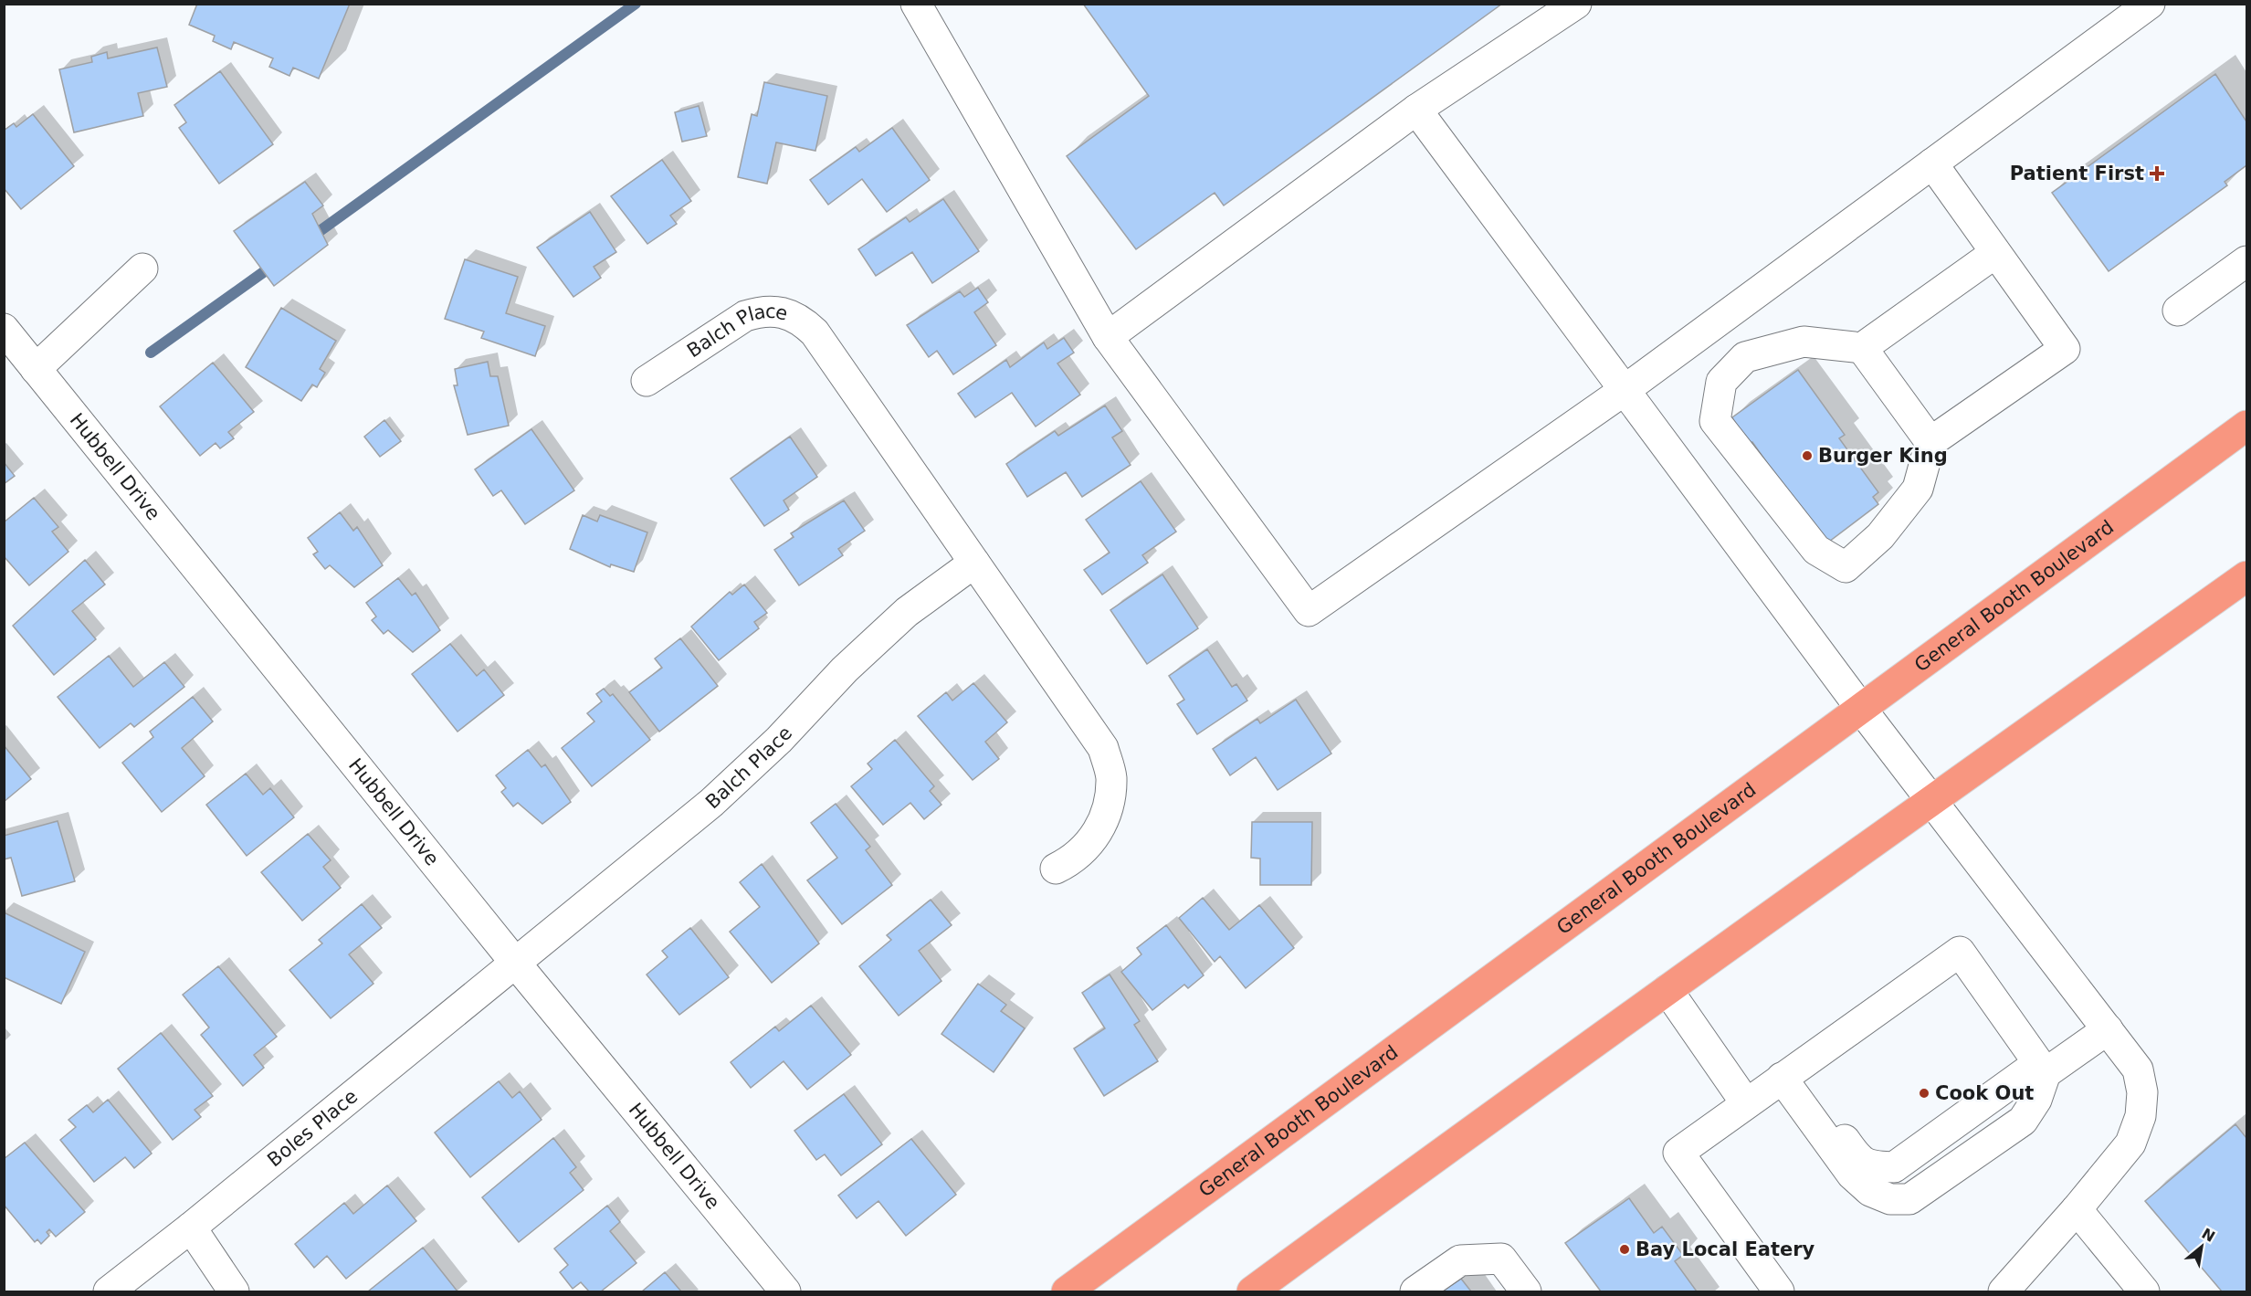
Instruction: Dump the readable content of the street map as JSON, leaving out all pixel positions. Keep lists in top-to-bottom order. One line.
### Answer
{"streets":{"highway":["General Booth Boulevard"],"street":["Balch Place","Hubbell Drive","Boles Place"]},"crossings":[["Balch Place","Hubbell Drive"],["Balch Place","Boles Place"],["Hubbell Drive","Boles Place"]],"places":{"health":["Patient First"],"other":["Burger King","Cook Out","Bay Local Eatery"]},"north":"top right"}
